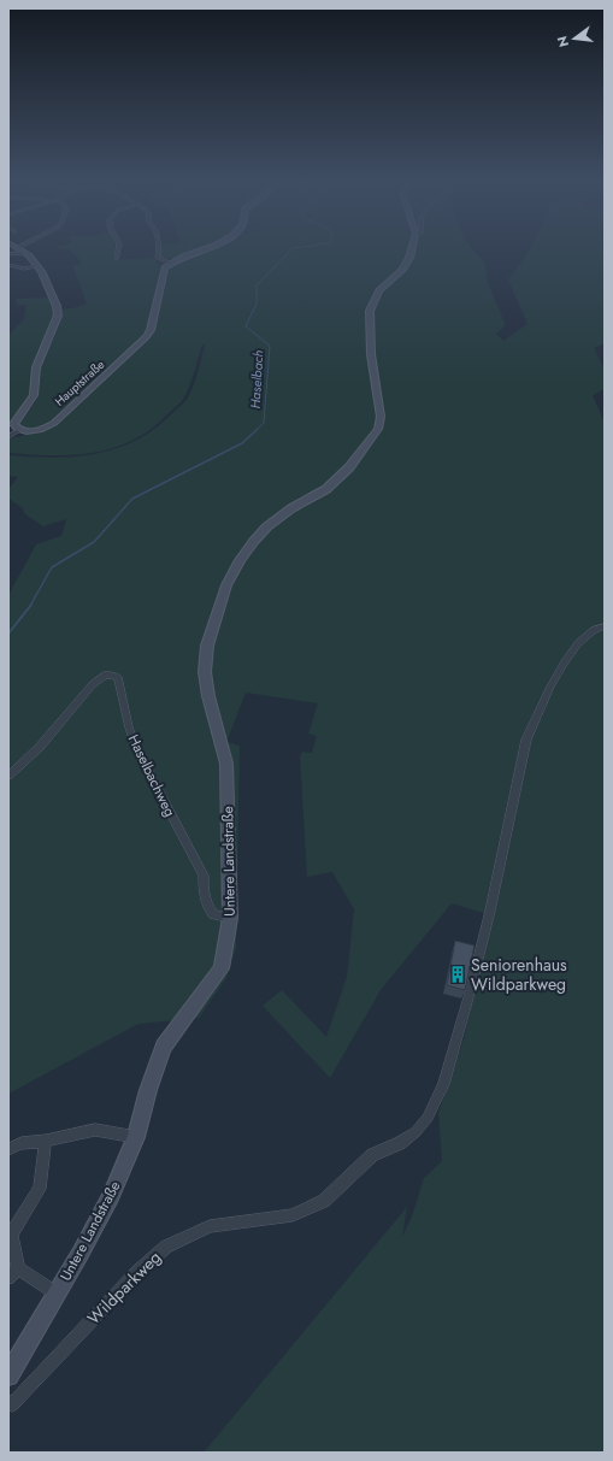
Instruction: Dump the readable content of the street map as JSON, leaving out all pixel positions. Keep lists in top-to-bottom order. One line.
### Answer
{"streets":{"main road":["Hauptstraße","Untere Landstraße"],"street":["Haselbachweg","Wildparkweg"]},"crossings":[["Haselbachweg","Untere Landstraße"]],"water":["Haselbach"],"places":{"building":["Seniorenhaus Wildparkweg"]},"north":"left"}
